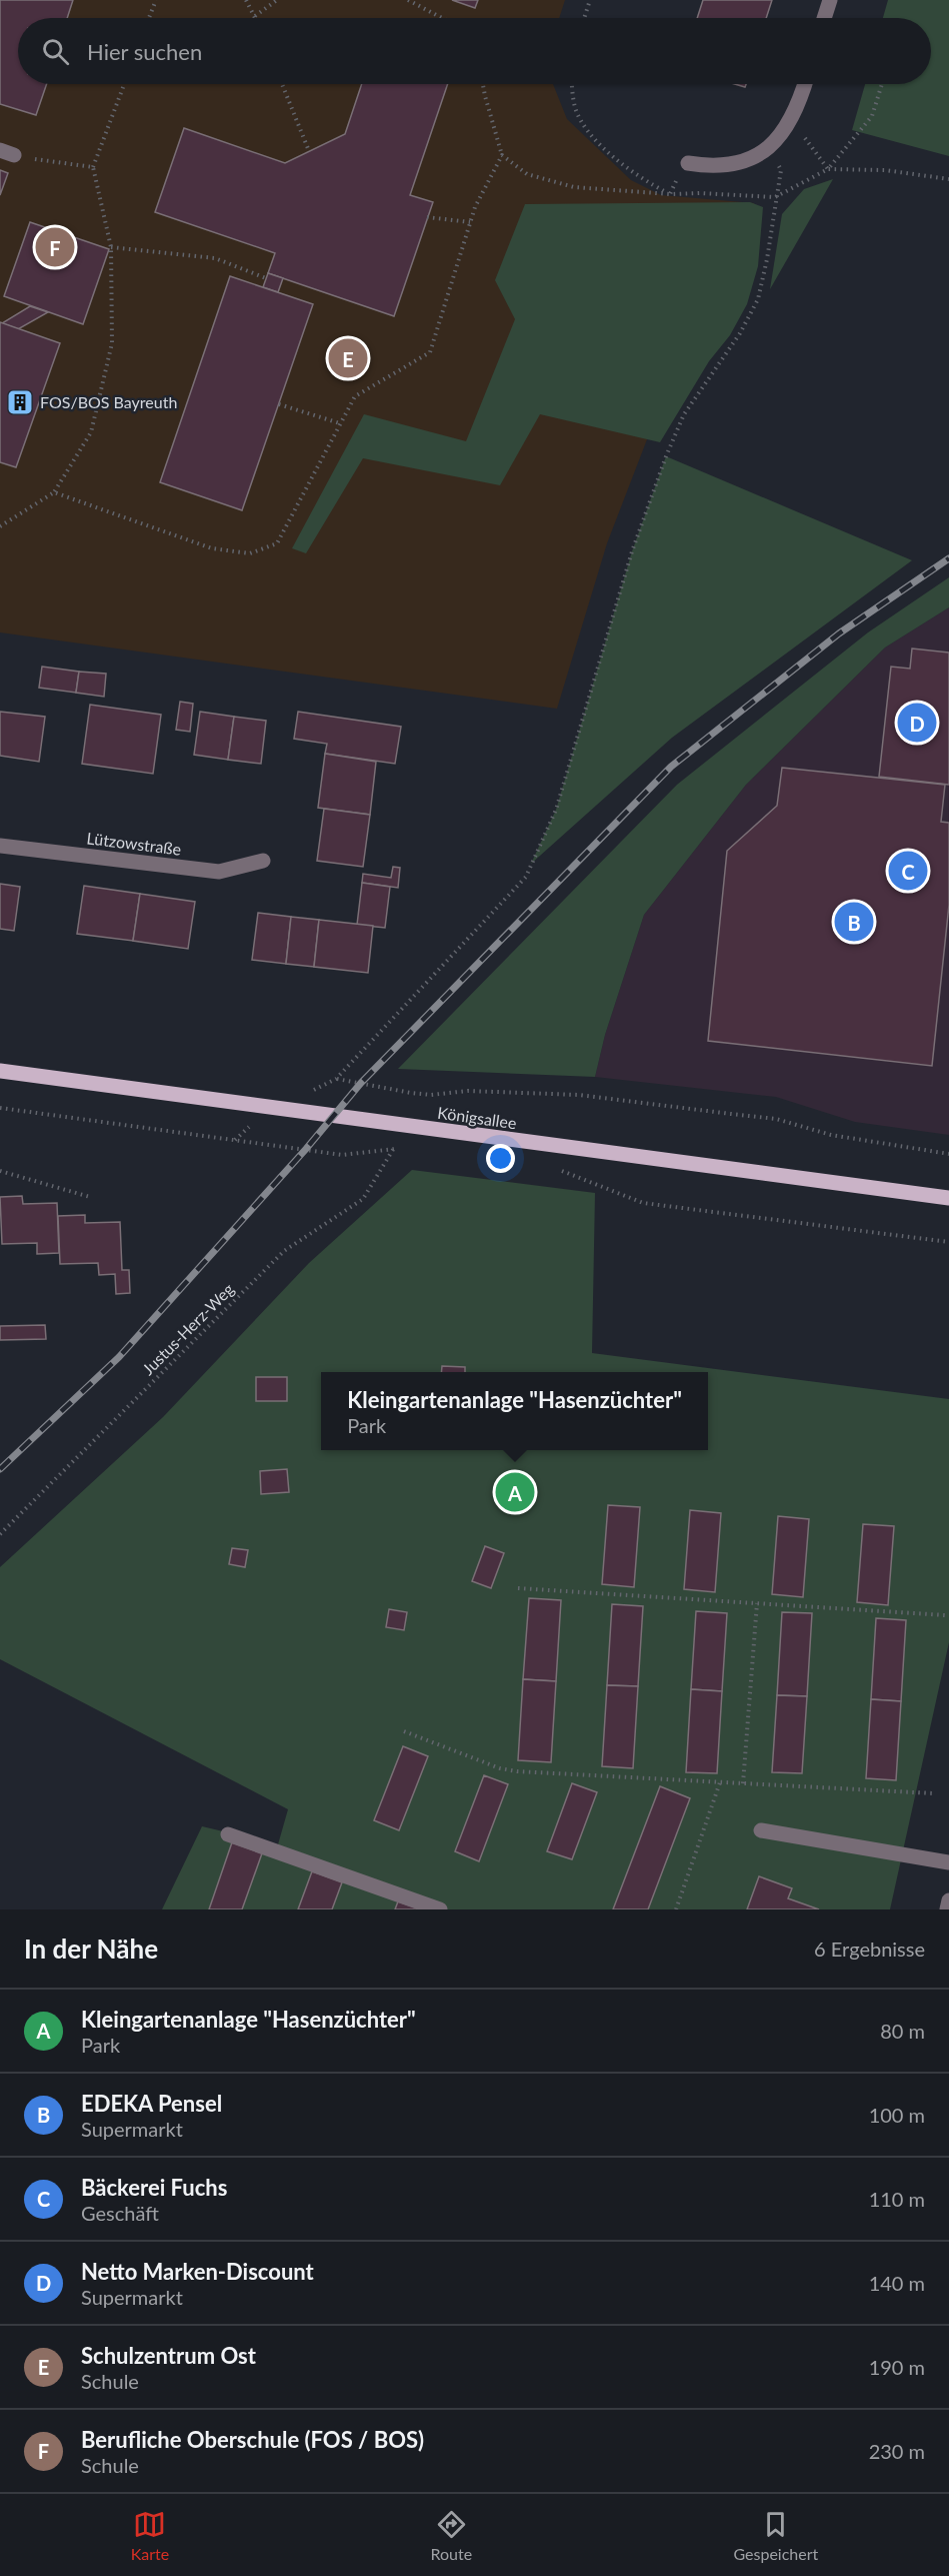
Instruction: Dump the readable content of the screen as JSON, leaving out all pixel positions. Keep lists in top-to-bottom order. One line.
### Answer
{"streets":{"main road":["Königsallee"],"street":["Lützowstraße"],"path":["Justus-Herz-Weg"]},"places":{"building":["FOS/BOS Bayreuth"]},"page":{"search":"Hier suchen","pins":["F","E","D","C","B","A"],"popup":["Kleingartenanlage \"Hasenzüchter\"","Park"],"heading":["In der Nähe","6 Ergebnisse"],"list":[{"mark":"A","name":"Kleingartenanlage \"Hasenzüchter\"","note":"Park","value":"80 m"},{"mark":"B","name":"EDEKA Pensel","note":"Supermarkt","value":"100 m"},{"mark":"C","name":"Bäckerei Fuchs","note":"Geschäft","value":"110 m"},{"mark":"D","name":"Netto Marken-Discount","note":"Supermarkt","value":"140 m"},{"mark":"E","name":"Schulzentrum Ost","note":"Schule","value":"190 m"},{"mark":"F","name":"Berufliche Oberschule (FOS / BOS)","note":"Schule","value":"230 m"}],"nav":["Karte","Route","Gespeichert"]}}
